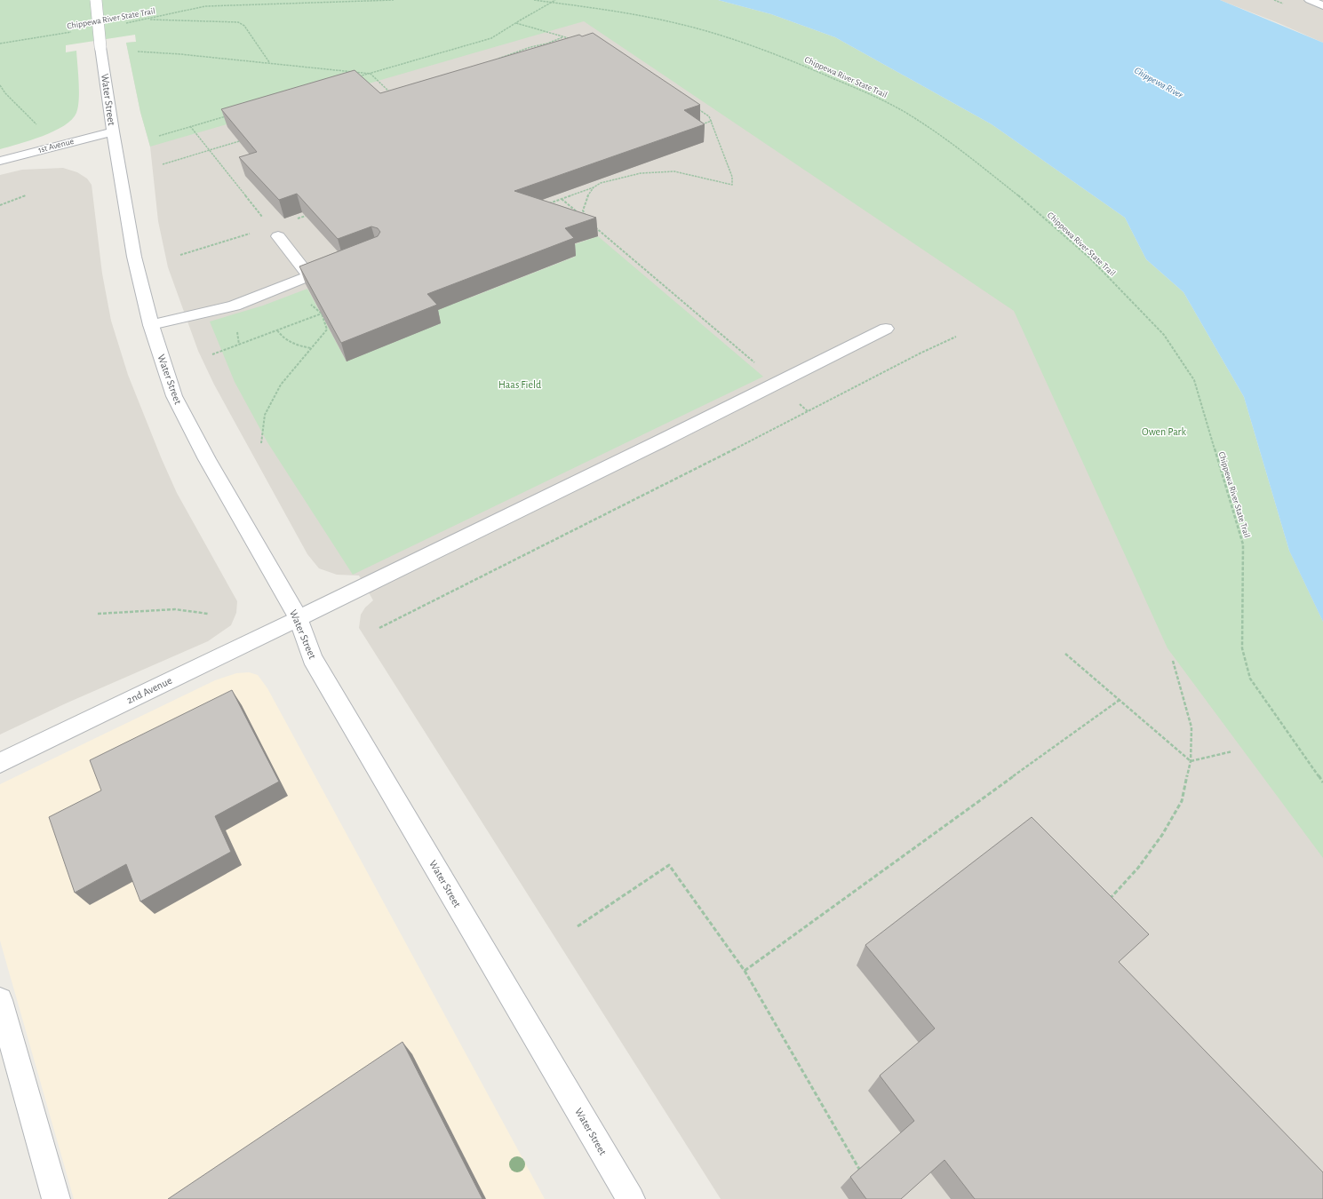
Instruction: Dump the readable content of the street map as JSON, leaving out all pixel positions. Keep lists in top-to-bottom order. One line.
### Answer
{"streets":{"main road":["Water Street","1st Avenue","2nd Avenue"],"path":["Chippewa River State Trail"]},"crossings":[["Water Street","1st Avenue"],["Water Street","2nd Avenue"]],"water":["Chippewa River"],"parks":["Haas Field","Owen Park"]}
